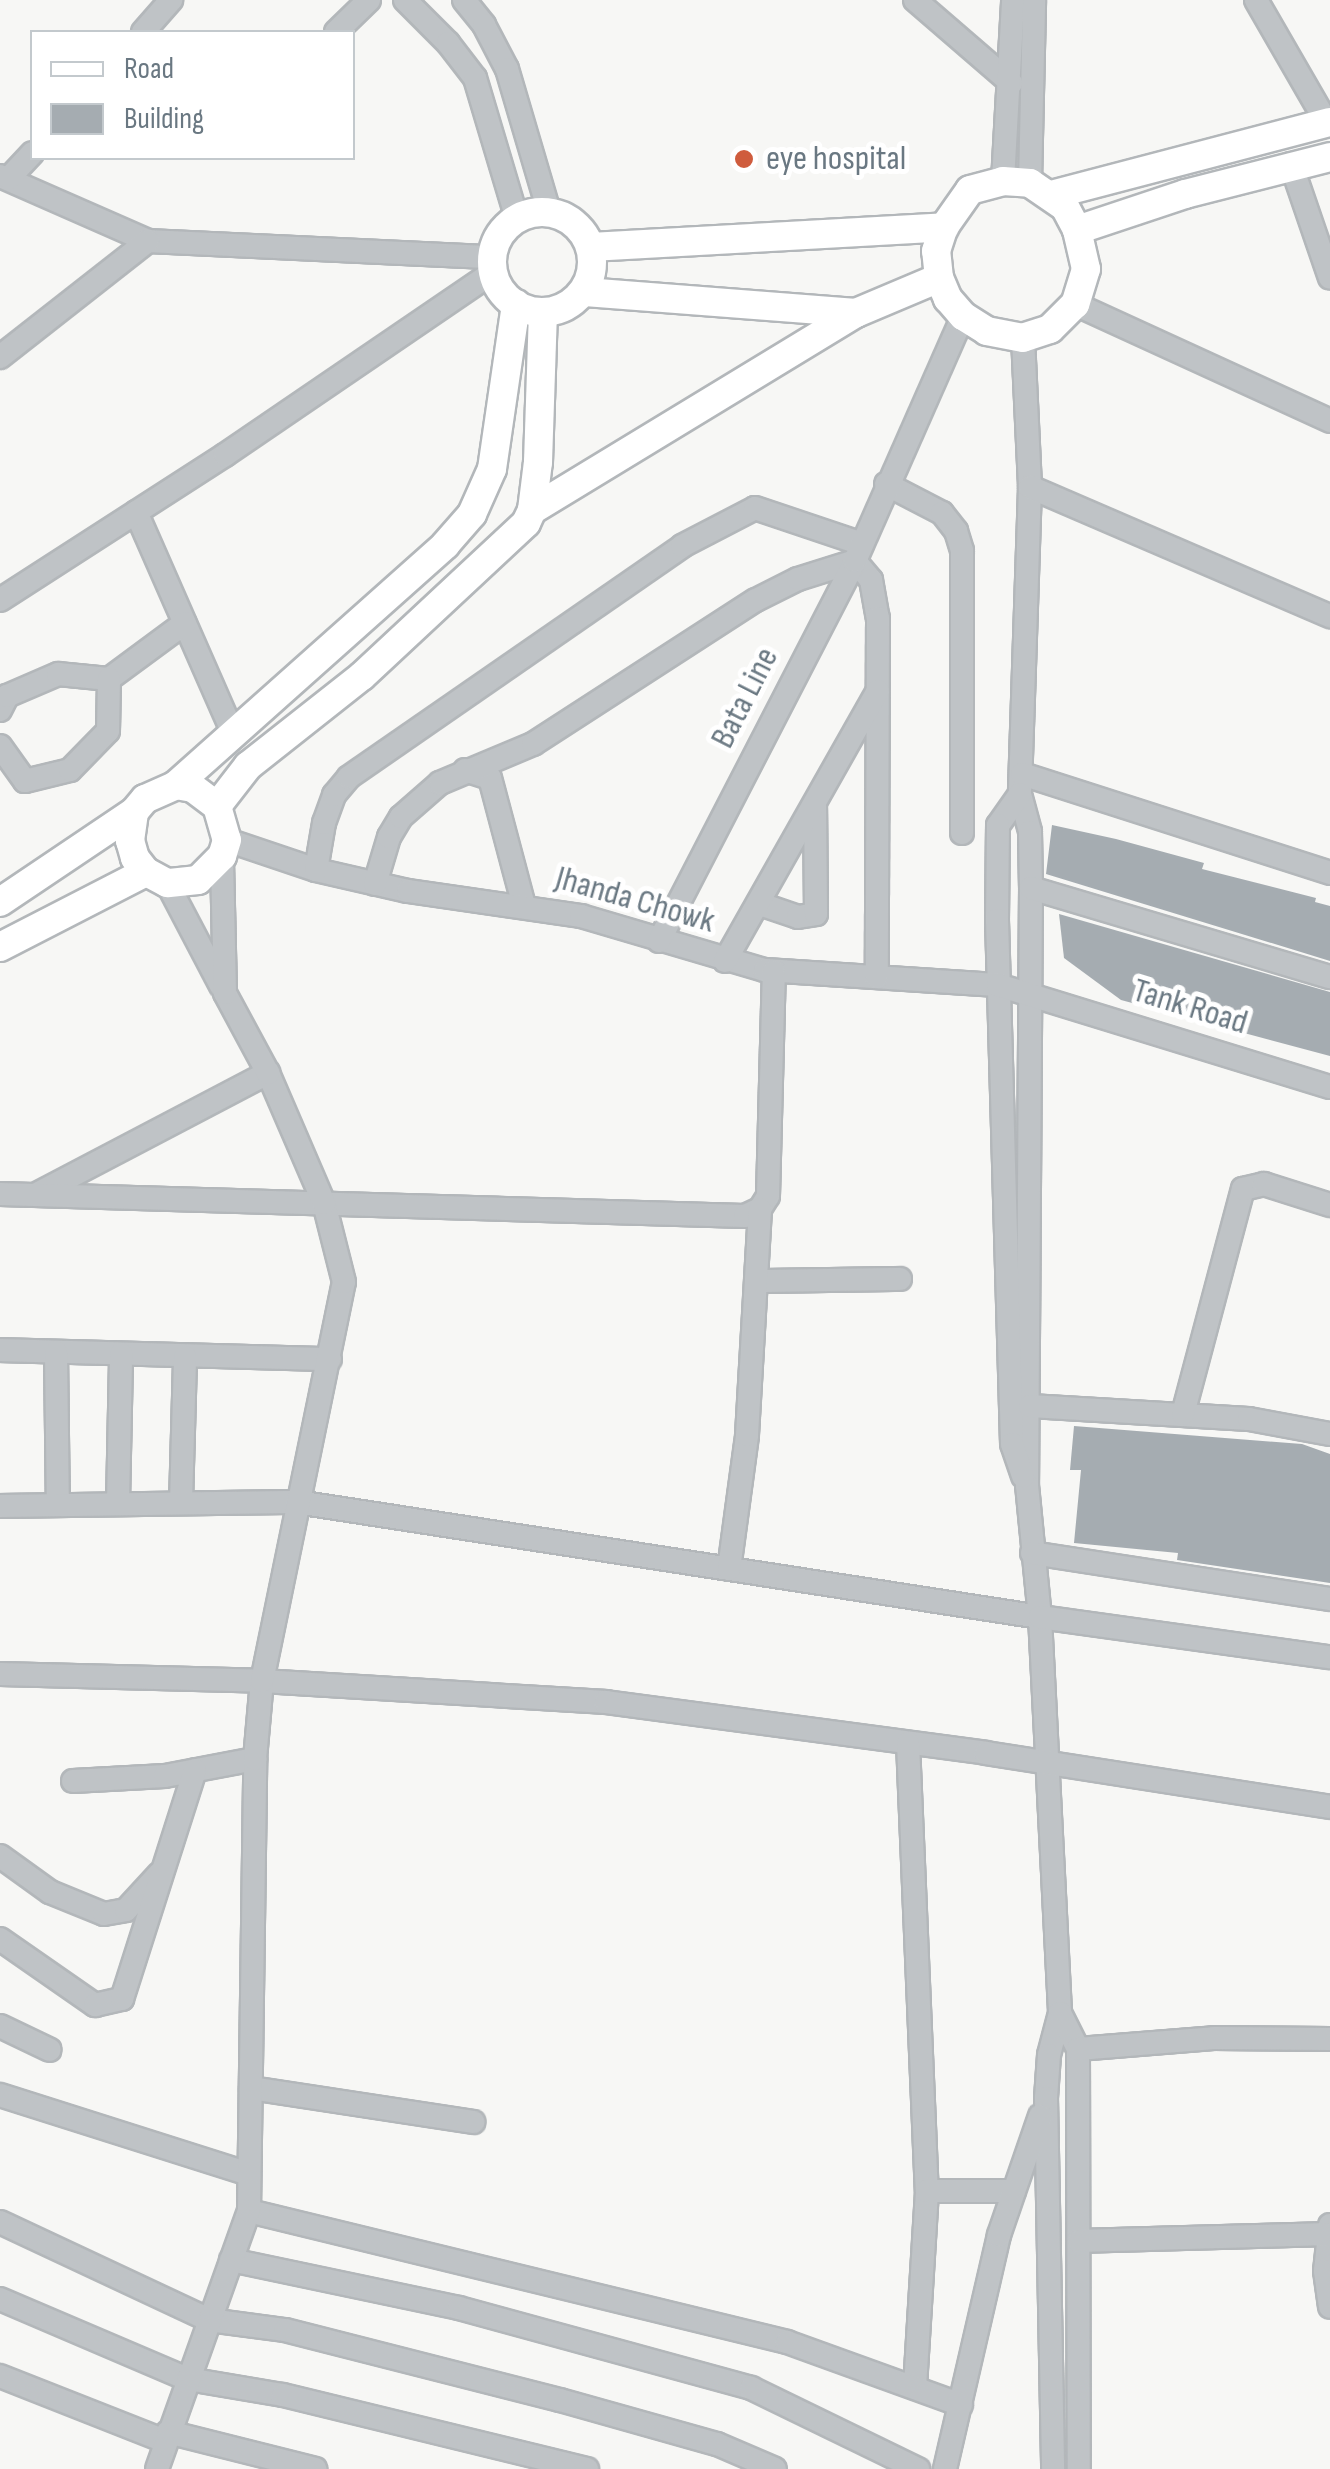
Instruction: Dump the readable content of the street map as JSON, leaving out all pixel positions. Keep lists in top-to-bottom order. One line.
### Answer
{"streets":{"street":["Bata Line","Jhanda Chowk","Tank Road"]},"crossings":[["Bata Line","Jhanda Chowk"],["Jhanda Chowk","Tank Road"]],"places":["eye hospital"],"legend":["Road","Building"]}
